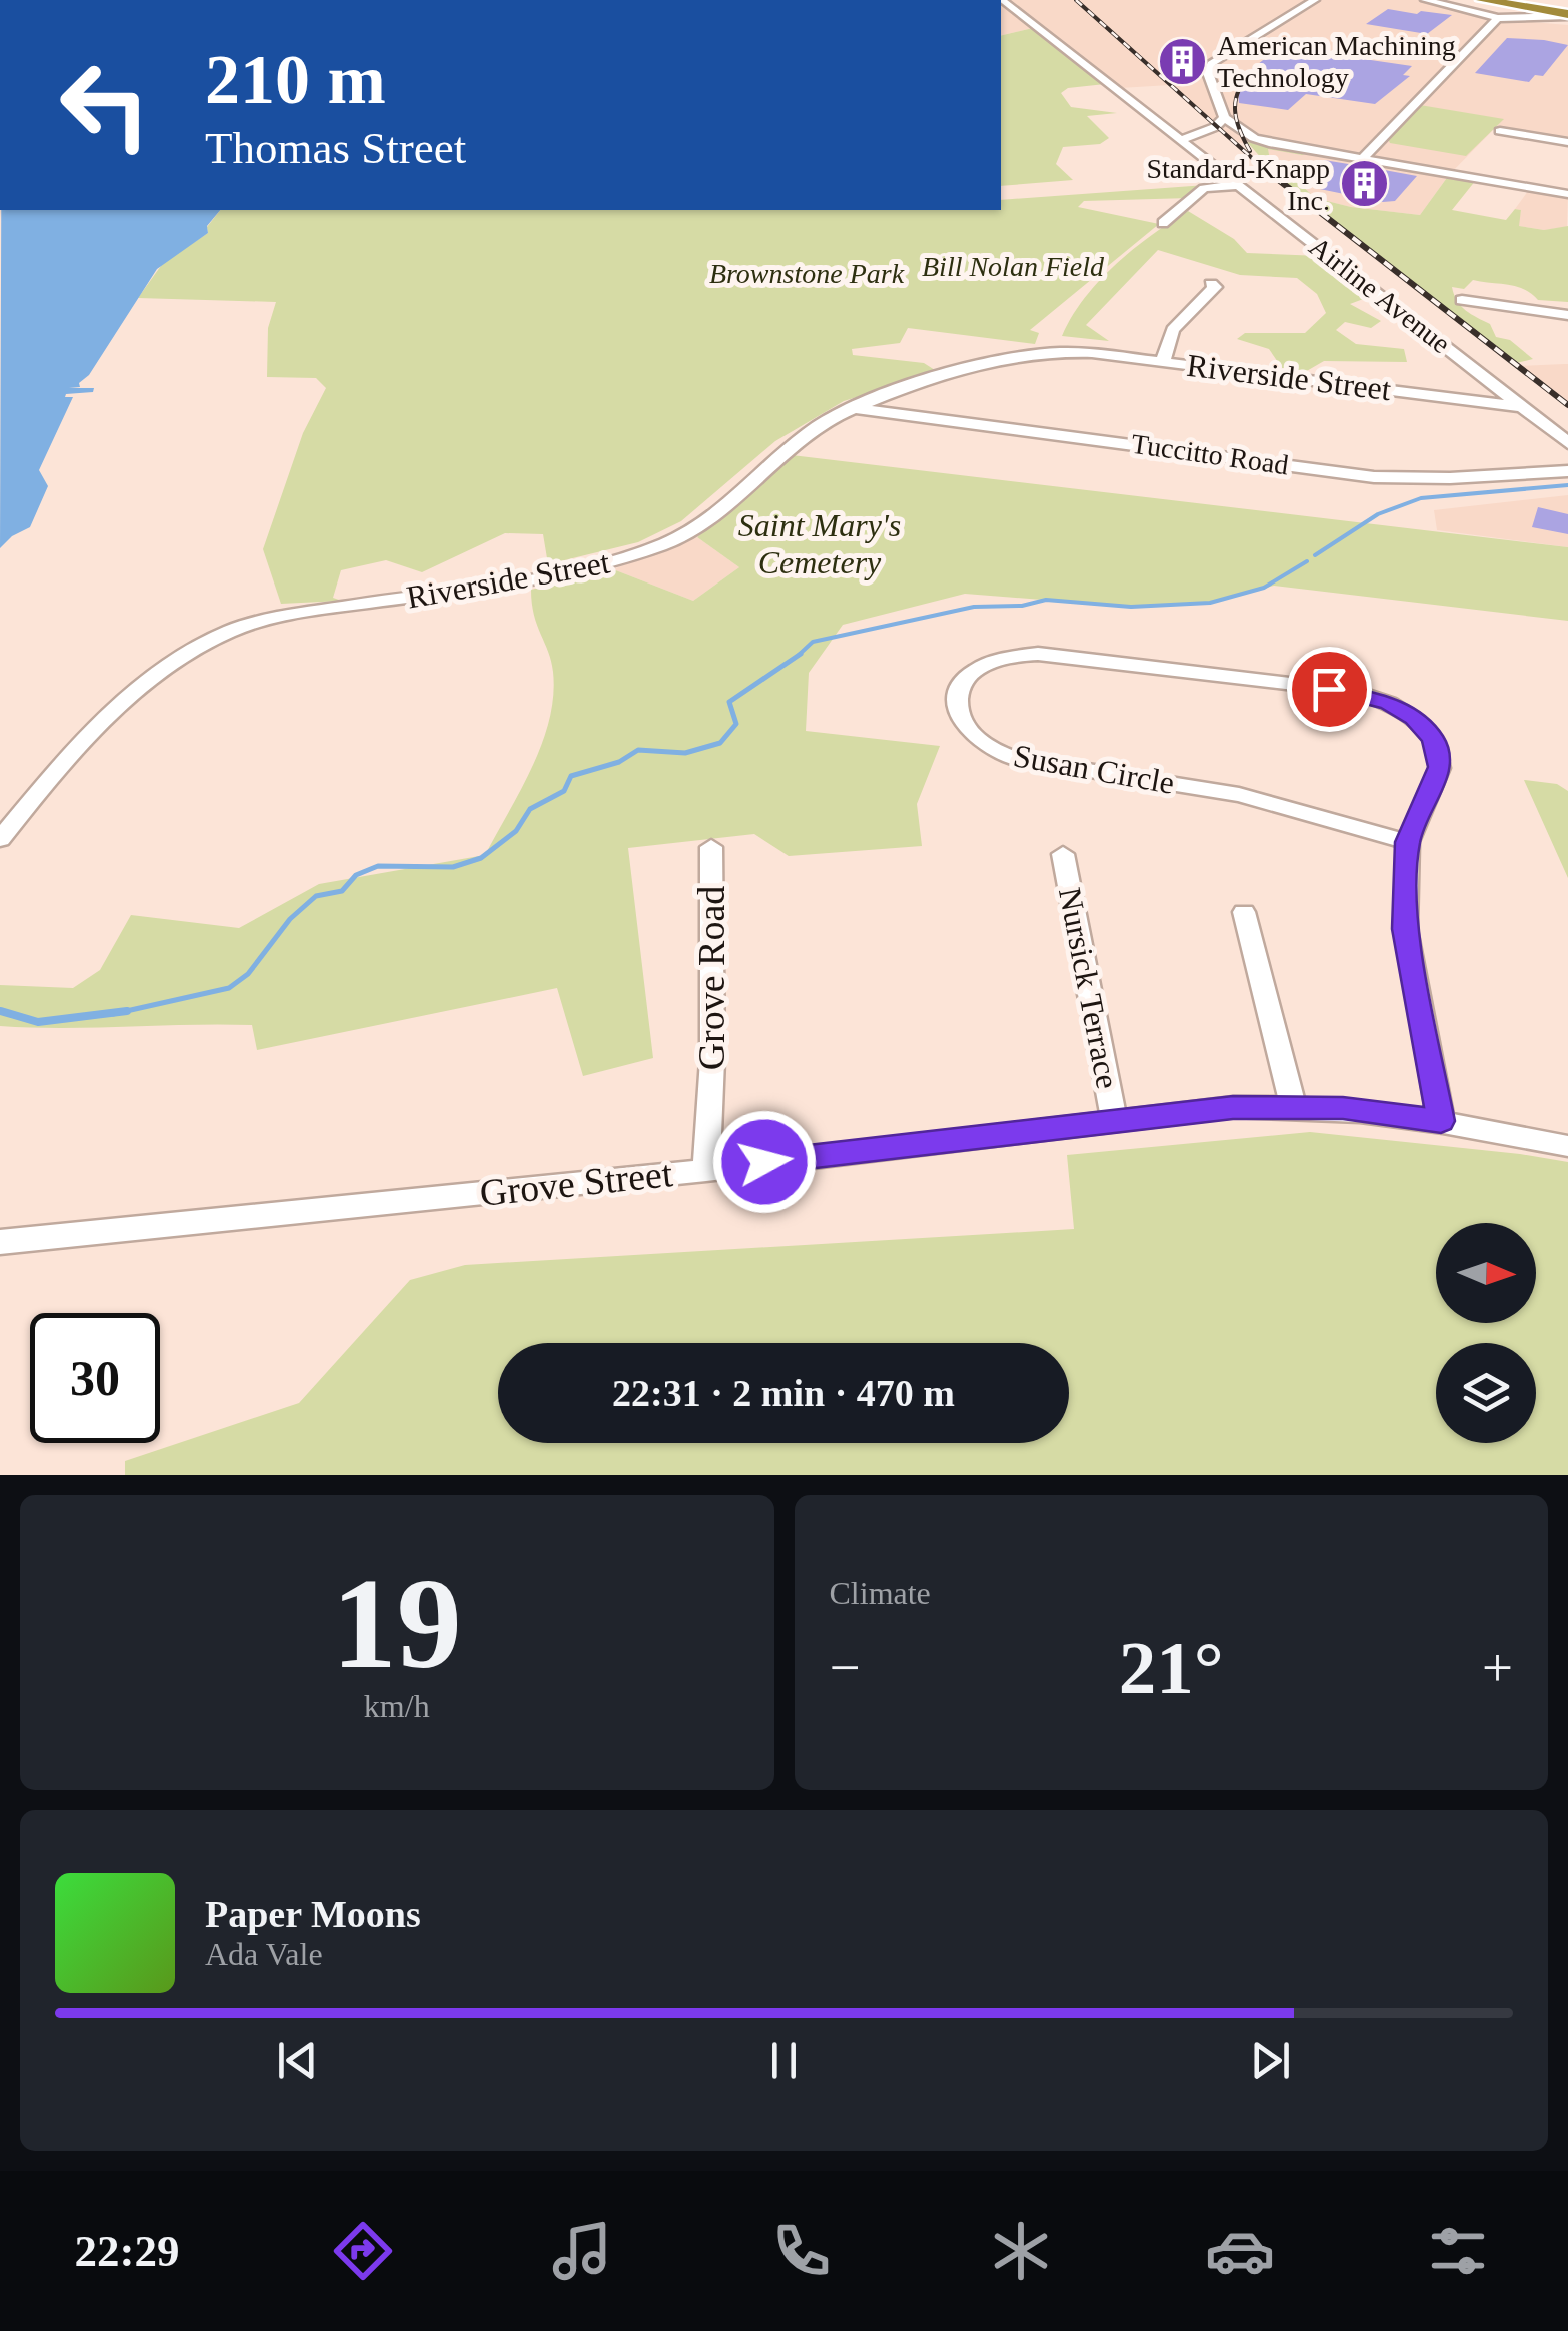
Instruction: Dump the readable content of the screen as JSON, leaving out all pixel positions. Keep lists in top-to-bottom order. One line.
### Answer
{"streets":{"street":["Airline Avenue","Riverside Street","Tuccitto Road","Susan Circle","Grove Road","Nursick Terrace","Grove Street"]},"crossings":[["Airline Avenue","Riverside Street"],["Riverside Street","Tuccitto Road"],["Grove Road","Grove Street"],["Nursick Terrace","Grove Street"]],"parks":["Bill Nolan Field","Brownstone Park","Saint Mary's Cemetery"],"places":{"building":["American Machining Technology","Standard-Knapp Inc."]},"north":"right","page":{"turn":["210 m","Thomas Street"],"limit":"30","trip":"22:31 · 2 min · 470 m","tile":[["19","km/h"],"Climate"],"heat":["−","21°","+"],"song":["Paper Moons","Ada Vale"],"tabs":"22:29"}}
